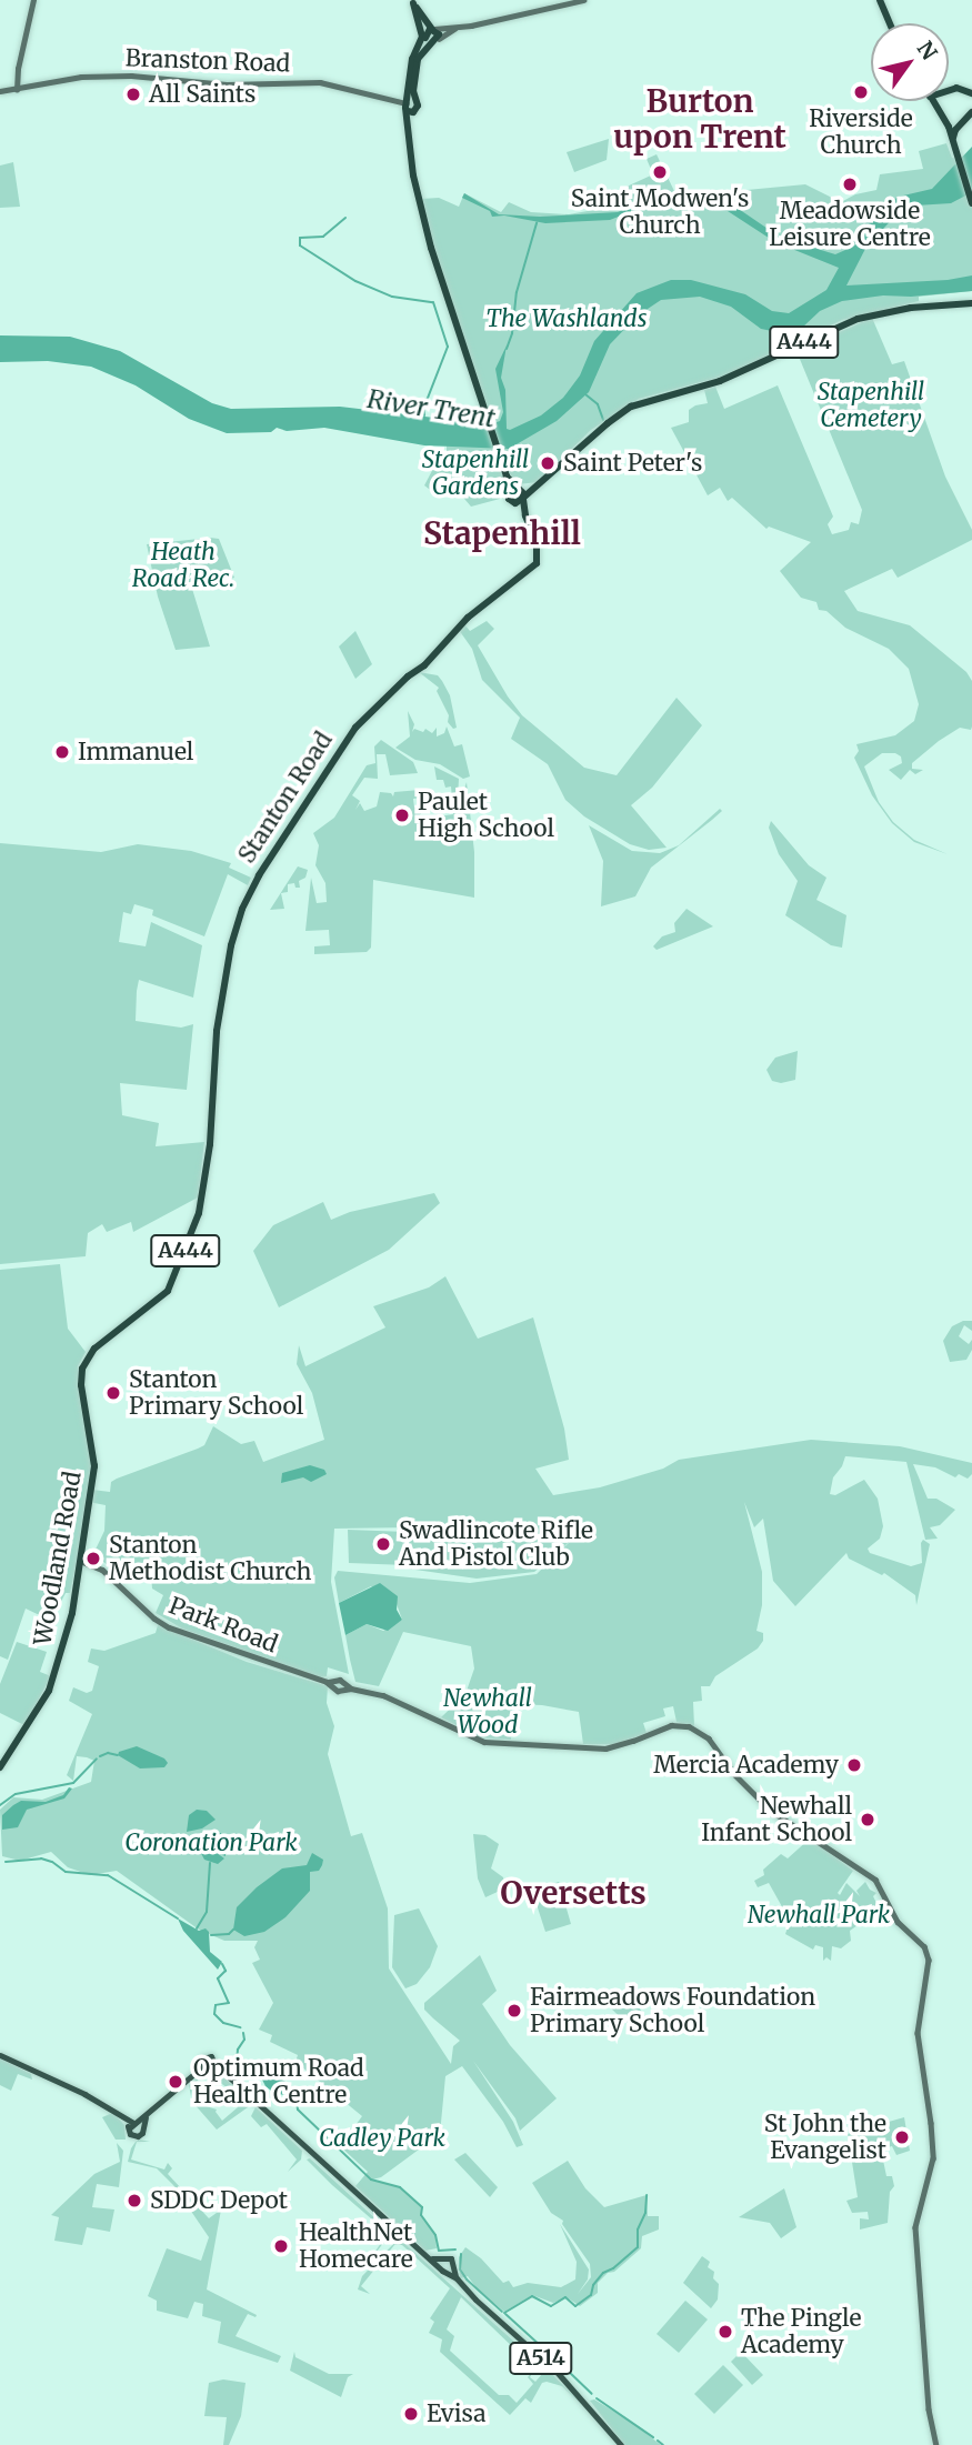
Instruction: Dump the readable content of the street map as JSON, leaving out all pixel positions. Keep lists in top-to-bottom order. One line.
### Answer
{"streets":{"highway":["A444","Stanton Road","Woodland Road"],"main road":["Branston Road","Park Road","A514"]},"crossings":[["A444","Stanton Road"],["Stanton Road","Woodland Road"],["Woodland Road","Park Road"]],"districts":["Burton upon Trent","Stapenhill","Oversetts"],"water":["River Trent"],"parks":["The Washlands","Stapenhill Cemetery","Stapenhill Gardens","Heath Road Rec.","Newhall Wood","Coronation Park","Newhall Park","Cadley Park"],"places":["Riverside Church","All Saints","Saint Modwen's Church","Meadowside Leisure Centre","Saint Peter's","Immanuel","Paulet High School","Stanton Primary School","Swadlincote Rifle And Pistol Club","Stanton Methodist Church","Mercia Academy","Newhall Infant School","Fairmeadows Foundation Primary School","Optimum Road Health Centre","St John the Evangelist","SDDC Depot","HealthNet Homecare","The Pingle Academy","Evisa"],"north":"top right"}
